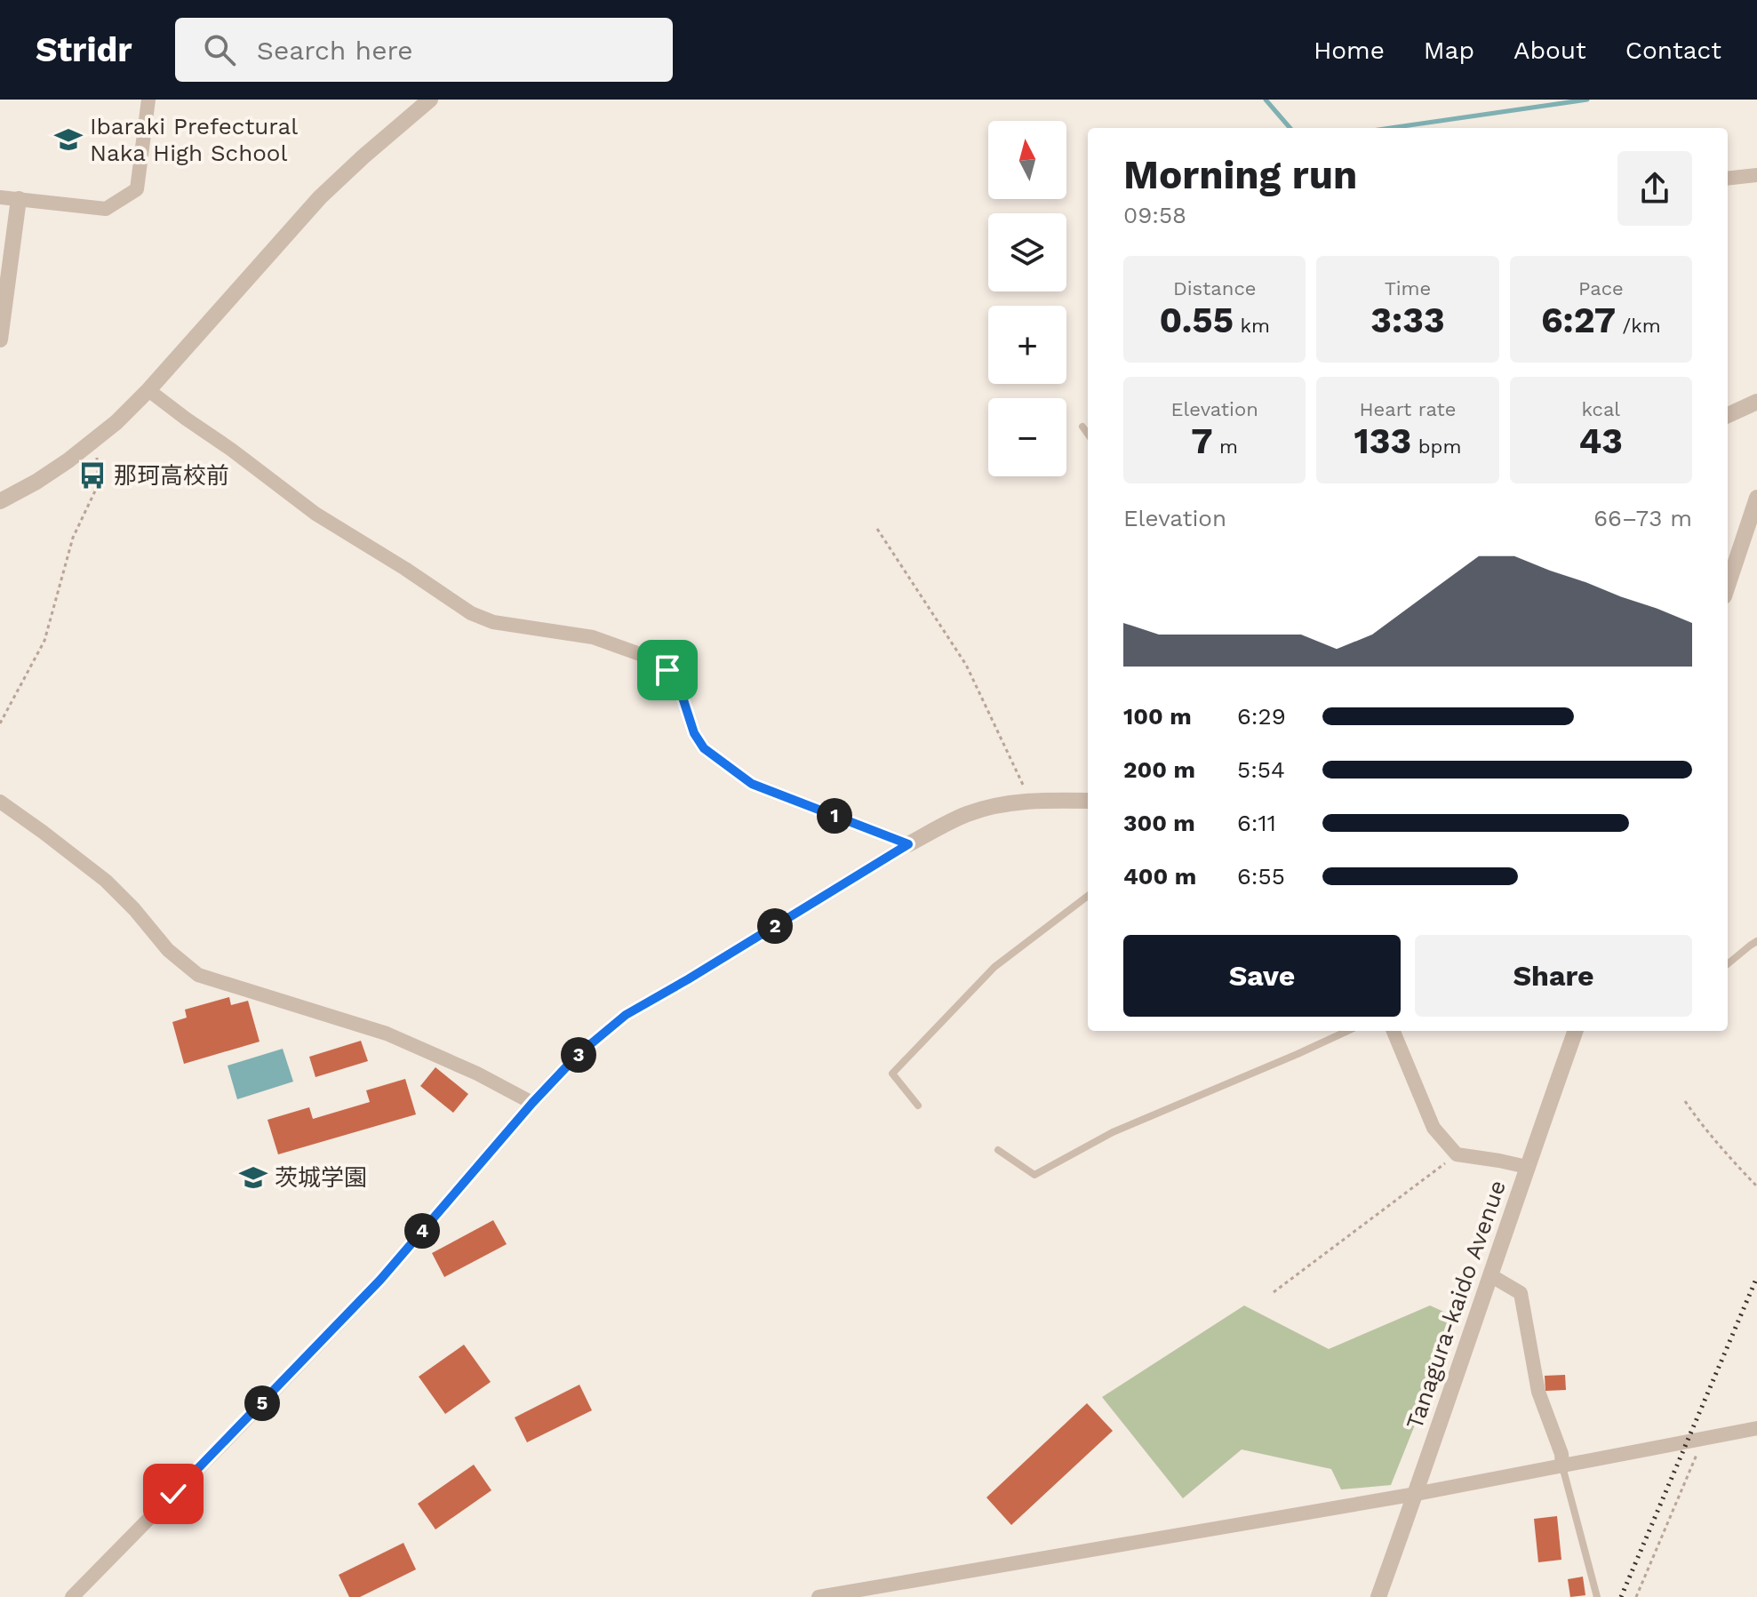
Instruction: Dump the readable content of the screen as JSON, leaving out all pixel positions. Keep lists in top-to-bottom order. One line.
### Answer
{"streets":{"street":["Tanagura-kaido Avenue"]},"places":{"school or university":["Ibaraki Prefectural Naka High School","茨城学園"],"bus stop":["那珂高校前"]},"north":"top","page":{"header":"Stridr","search":"Search here","nav":["Home","Map","About","Contact"],"map_buttons":["+","−"],"heading":["Morning run","09:58"],"stats":[["Distance","0.55 km"],["Time","3:33"],["Pace","6:27 /km"],["Elevation","7 m"],["Heart rate","133 bpm"],["kcal","43"]],"chart":["Elevation","66–73 m"],"list":[{"name":"100 m","note":"6:29"},{"name":"200 m","note":"5:54"},{"name":"300 m","note":"6:11"},{"name":"400 m","note":"6:55"}],"pins":["1","2","3","4","5"],"buttons":["Save","Share"]}}
